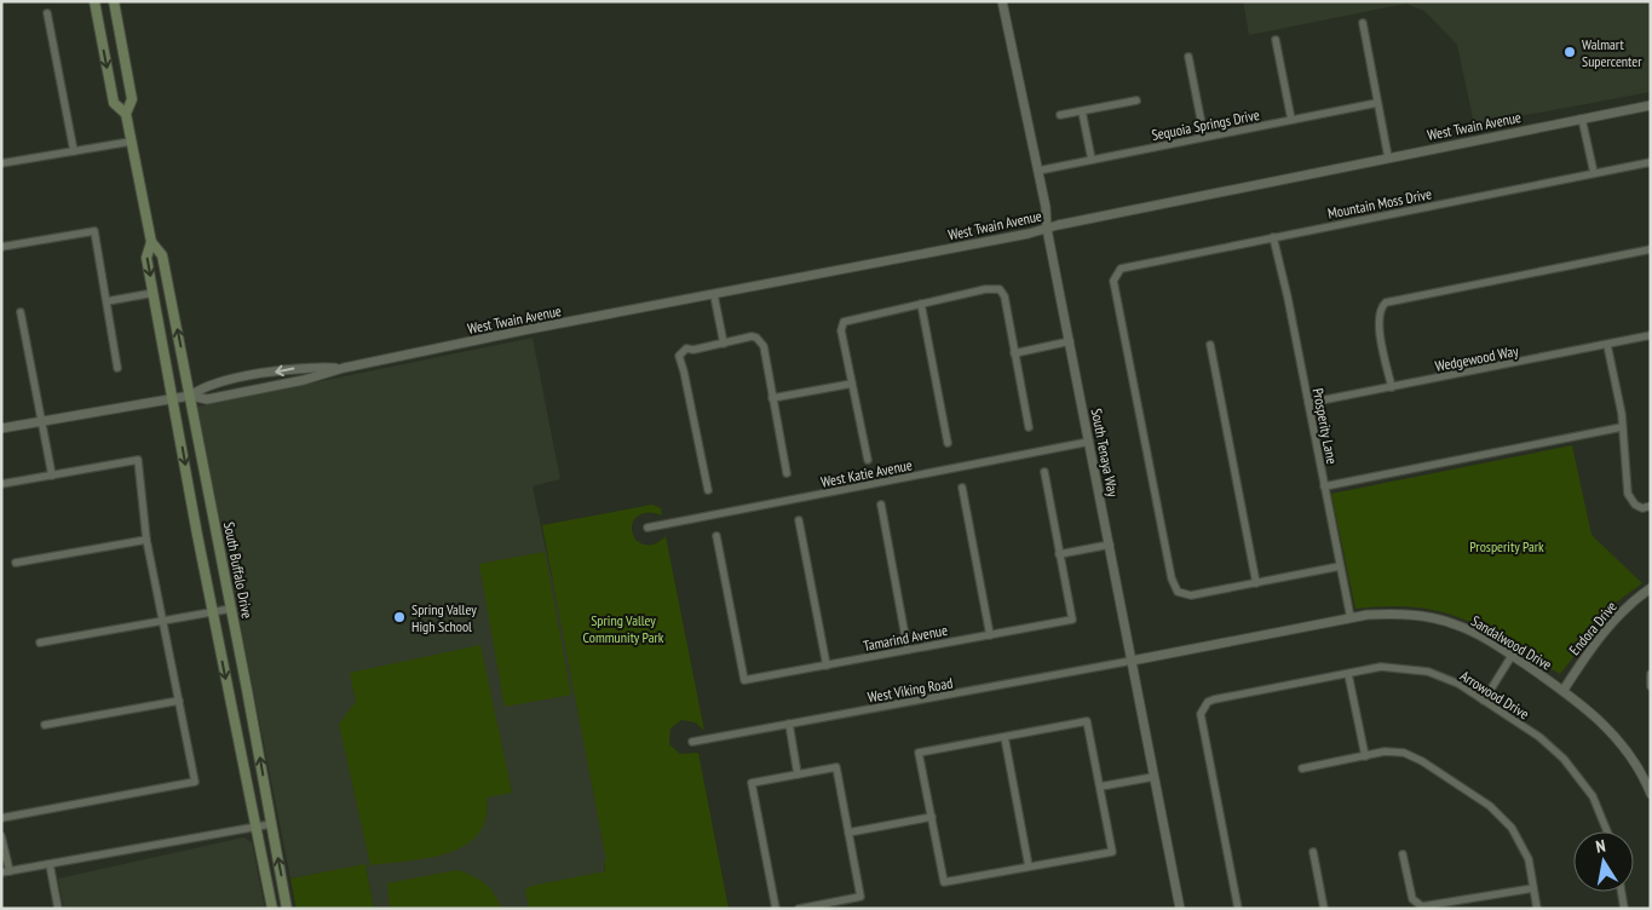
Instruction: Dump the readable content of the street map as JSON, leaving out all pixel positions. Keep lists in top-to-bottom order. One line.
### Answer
{"streets":{"main road":["South Buffalo Drive"],"street":["Sequoia Springs Drive","West Twain Avenue","Mountain Moss Drive","Wedgewood Way","Prosperity Lane","South Tenaya Way","West Katie Avenue","Endora Drive","Tamarind Avenue","Sandalwood Drive","West Viking Road","Arrowood Drive"]},"crossings":[["Sequoia Springs Drive","South Tenaya Way"],["West Twain Avenue","South Tenaya Way"],["West Twain Avenue","South Buffalo Drive"],["Mountain Moss Drive","Prosperity Lane"],["Wedgewood Way","Prosperity Lane"],["Prosperity Lane","Sandalwood Drive"],["South Tenaya Way","West Katie Avenue"],["South Tenaya Way","Sandalwood Drive"],["South Tenaya Way","West Viking Road"],["Endora Drive","Sandalwood Drive"],["Sandalwood Drive","West Viking Road"]],"parks":["Prosperity Park","Spring Valley Community Park"],"places":["Walmart Supercenter","Spring Valley High School"],"north":"top"}
